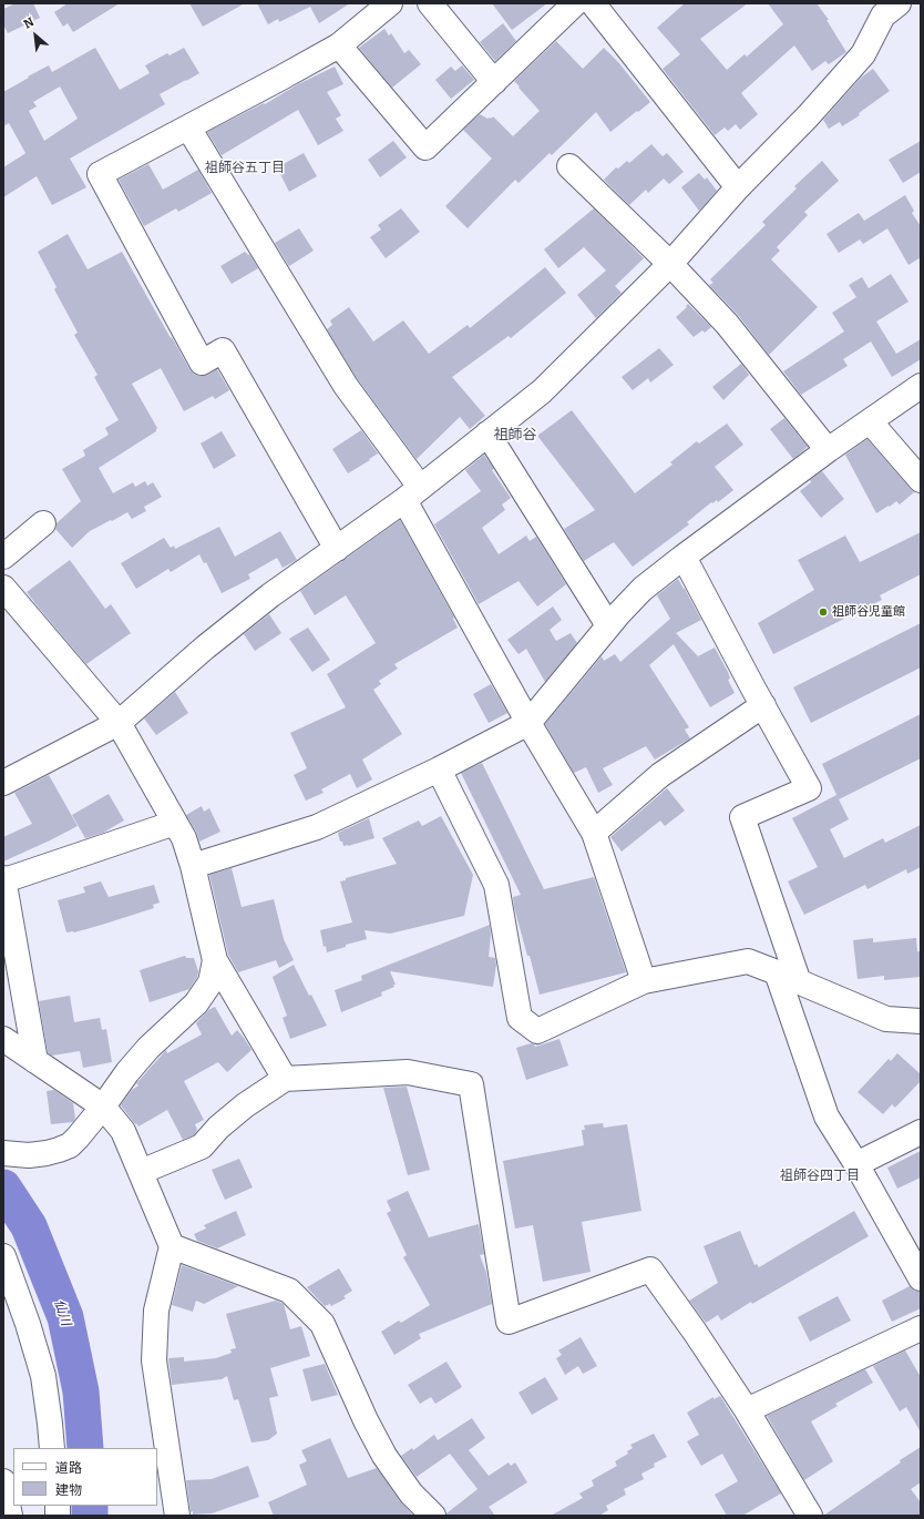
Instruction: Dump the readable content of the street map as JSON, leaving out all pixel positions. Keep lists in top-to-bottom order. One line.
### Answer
{"districts":["祖師谷五丁目","祖師谷","祖師谷四丁目"],"water":["仙川"],"places":["祖師谷児童館"],"legend":["道路","建物"],"north":"top left"}
